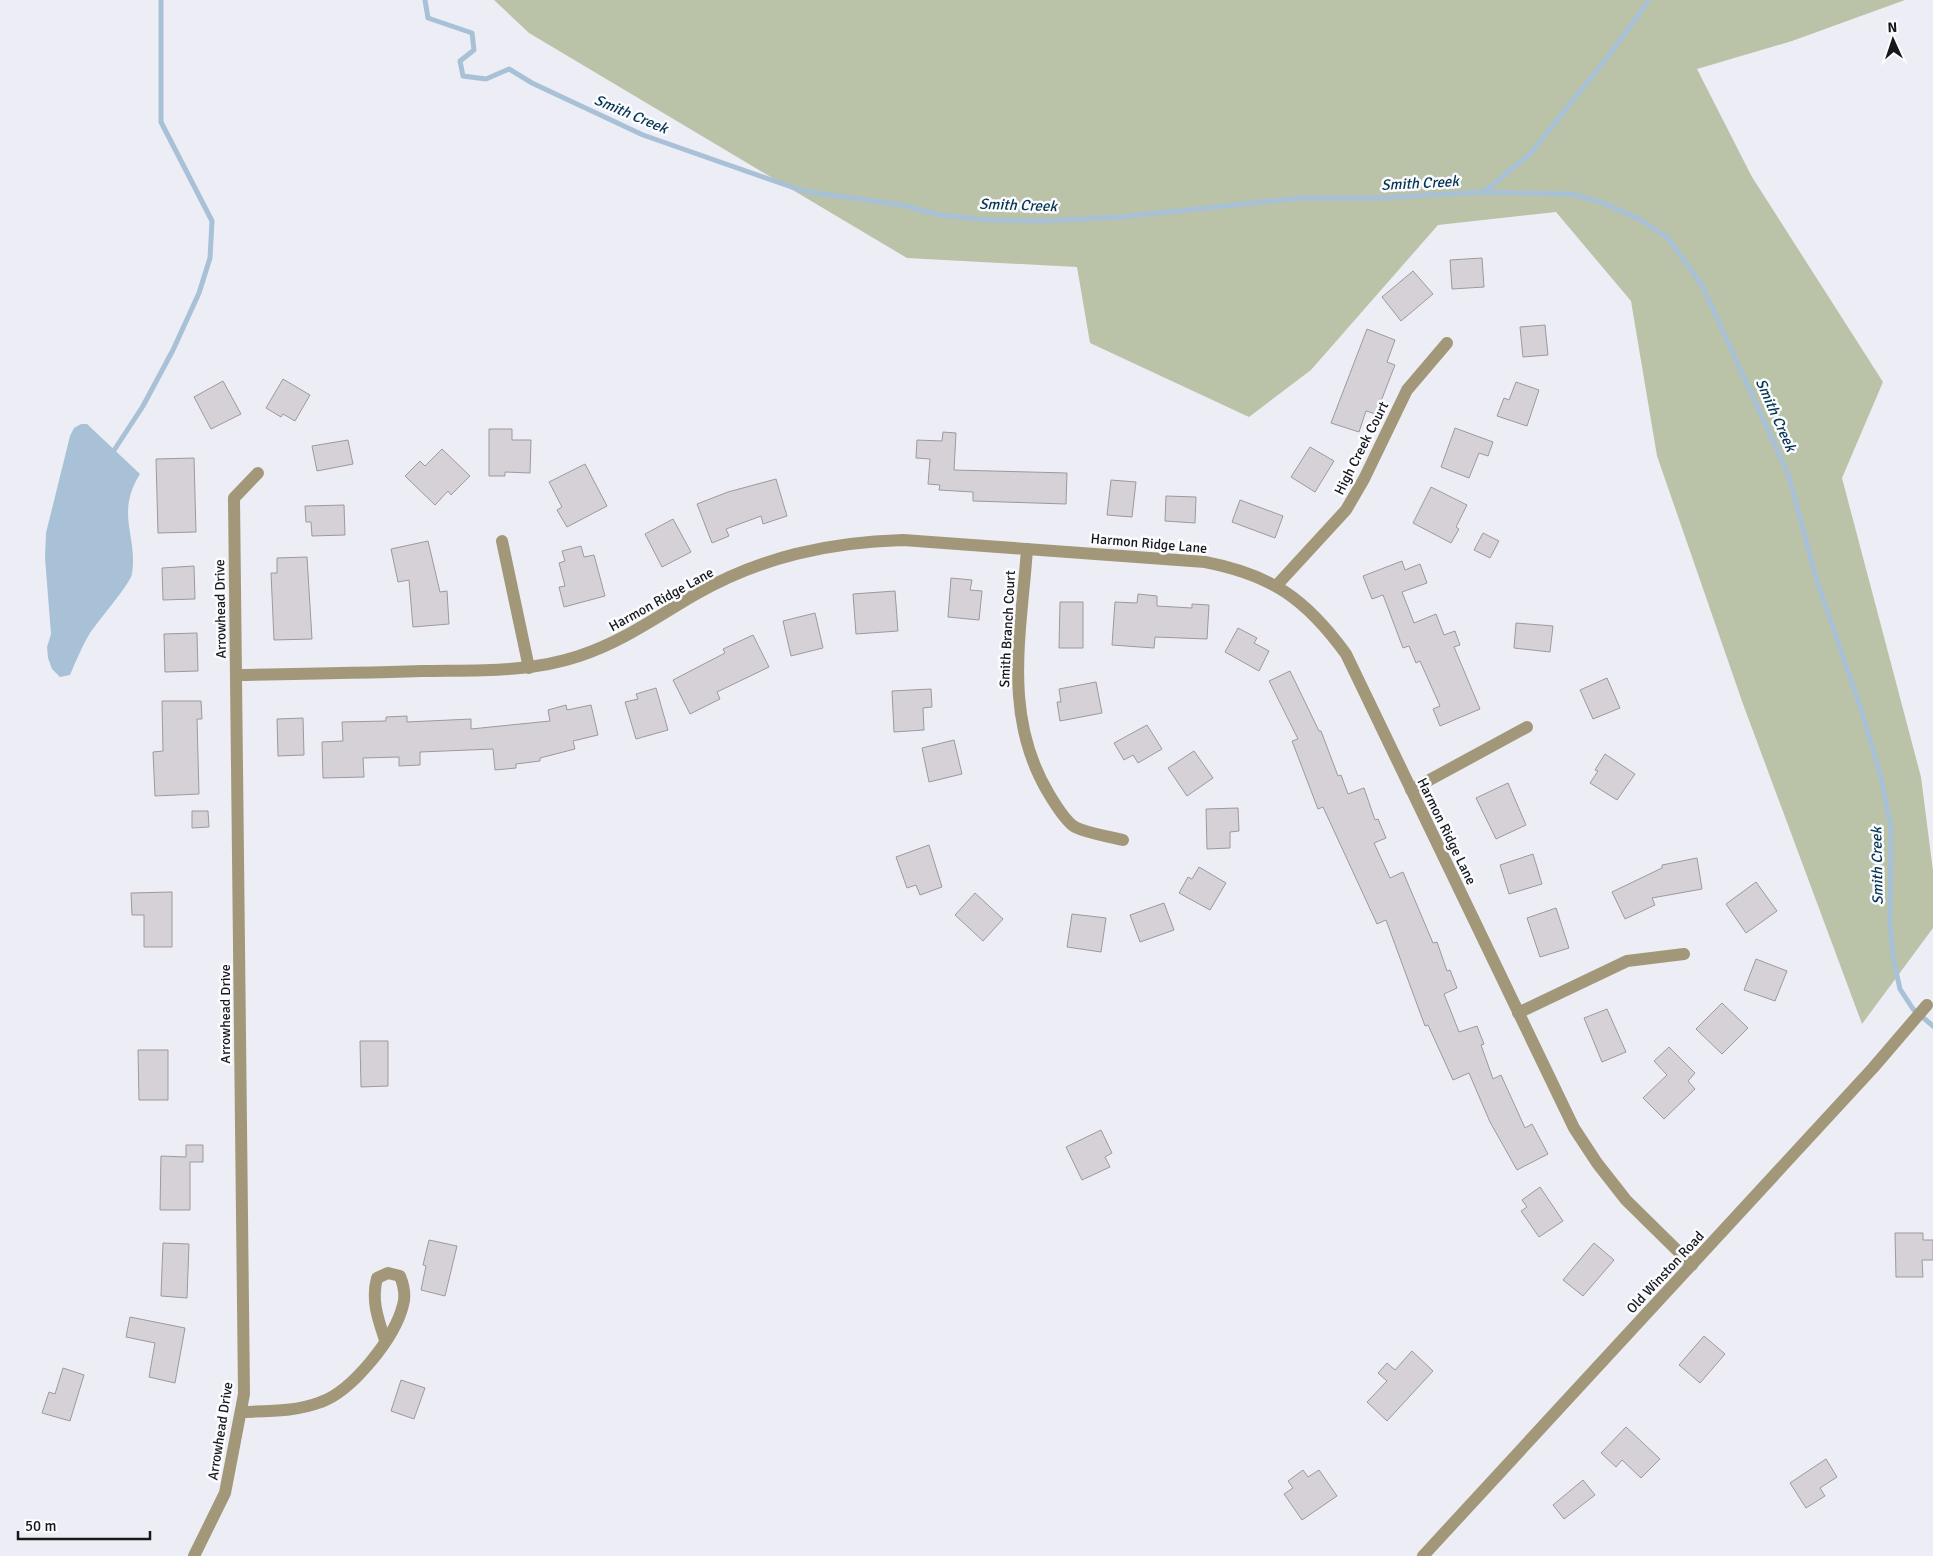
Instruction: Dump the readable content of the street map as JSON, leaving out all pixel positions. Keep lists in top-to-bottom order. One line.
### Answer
{"streets":{"street":["High Creek Court","Harmon Ridge Lane","Arrowhead Drive","Smith Branch Court","Old Winston Road"]},"crossings":[["High Creek Court","Harmon Ridge Lane"],["Harmon Ridge Lane","Arrowhead Drive"],["Harmon Ridge Lane","Smith Branch Court"],["Harmon Ridge Lane","Old Winston Road"]],"water":["Smith Creek"],"scale_bar":"50 m","north":"top"}
